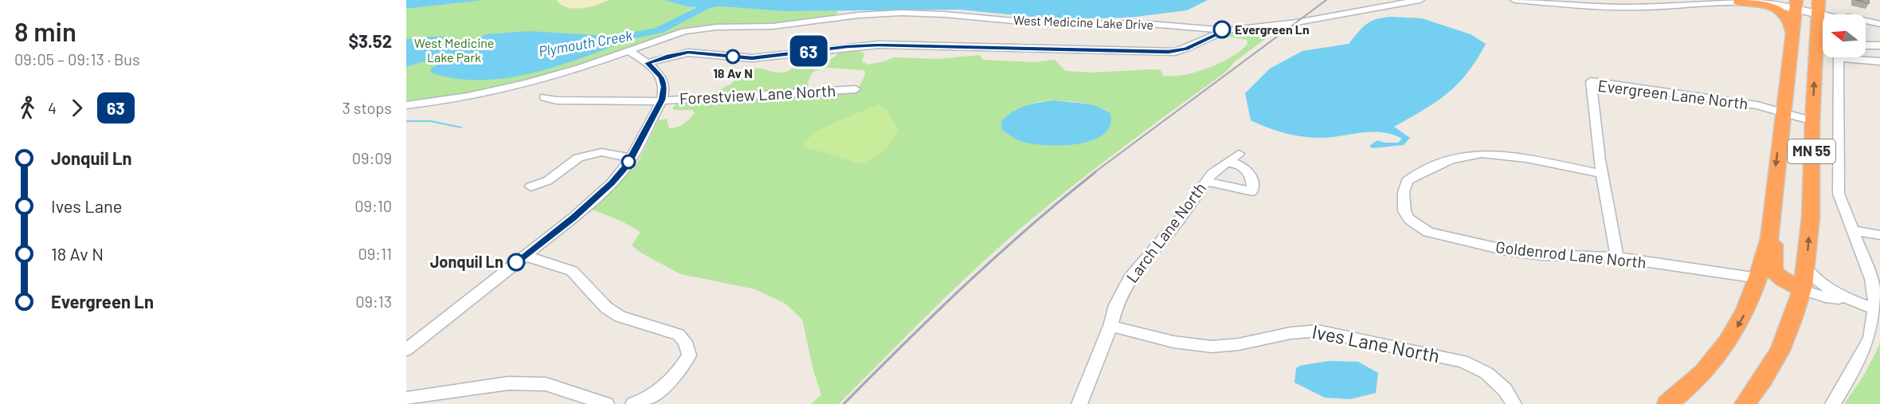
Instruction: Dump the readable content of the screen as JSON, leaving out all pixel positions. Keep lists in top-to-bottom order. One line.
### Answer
{"streets":{"highway":["MN 55"],"street":["West Medicine Lake Drive","Forestview Lane North","Evergreen Lane North","Larch Lane North","Goldenrod Lane North","Ives Lane North"]},"crossings":[["Evergreen Lane North","MN 55"],["Evergreen Lane North","Goldenrod Lane North"],["MN 55","Goldenrod Lane North"],["Larch Lane North","Ives Lane North"]],"water":["Plymouth Creek"],"parks":["West Medicine Lake Park"],"places":["Evergreen Ln","18 Av N","Jonquil Ln"],"lines":["bus line 63"],"north":"left","page":{"heading":["8 min","09:05 – 09:13 · Bus","$3.52"],"on_map":"63","legs":["4","63","3 stops"],"list":[{"name":"Jonquil Ln","value":"09:09"},{"name":"Ives Lane","value":"09:10"},{"name":"18 Av N","value":"09:11"},{"name":"Evergreen Ln","value":"09:13"}]}}
